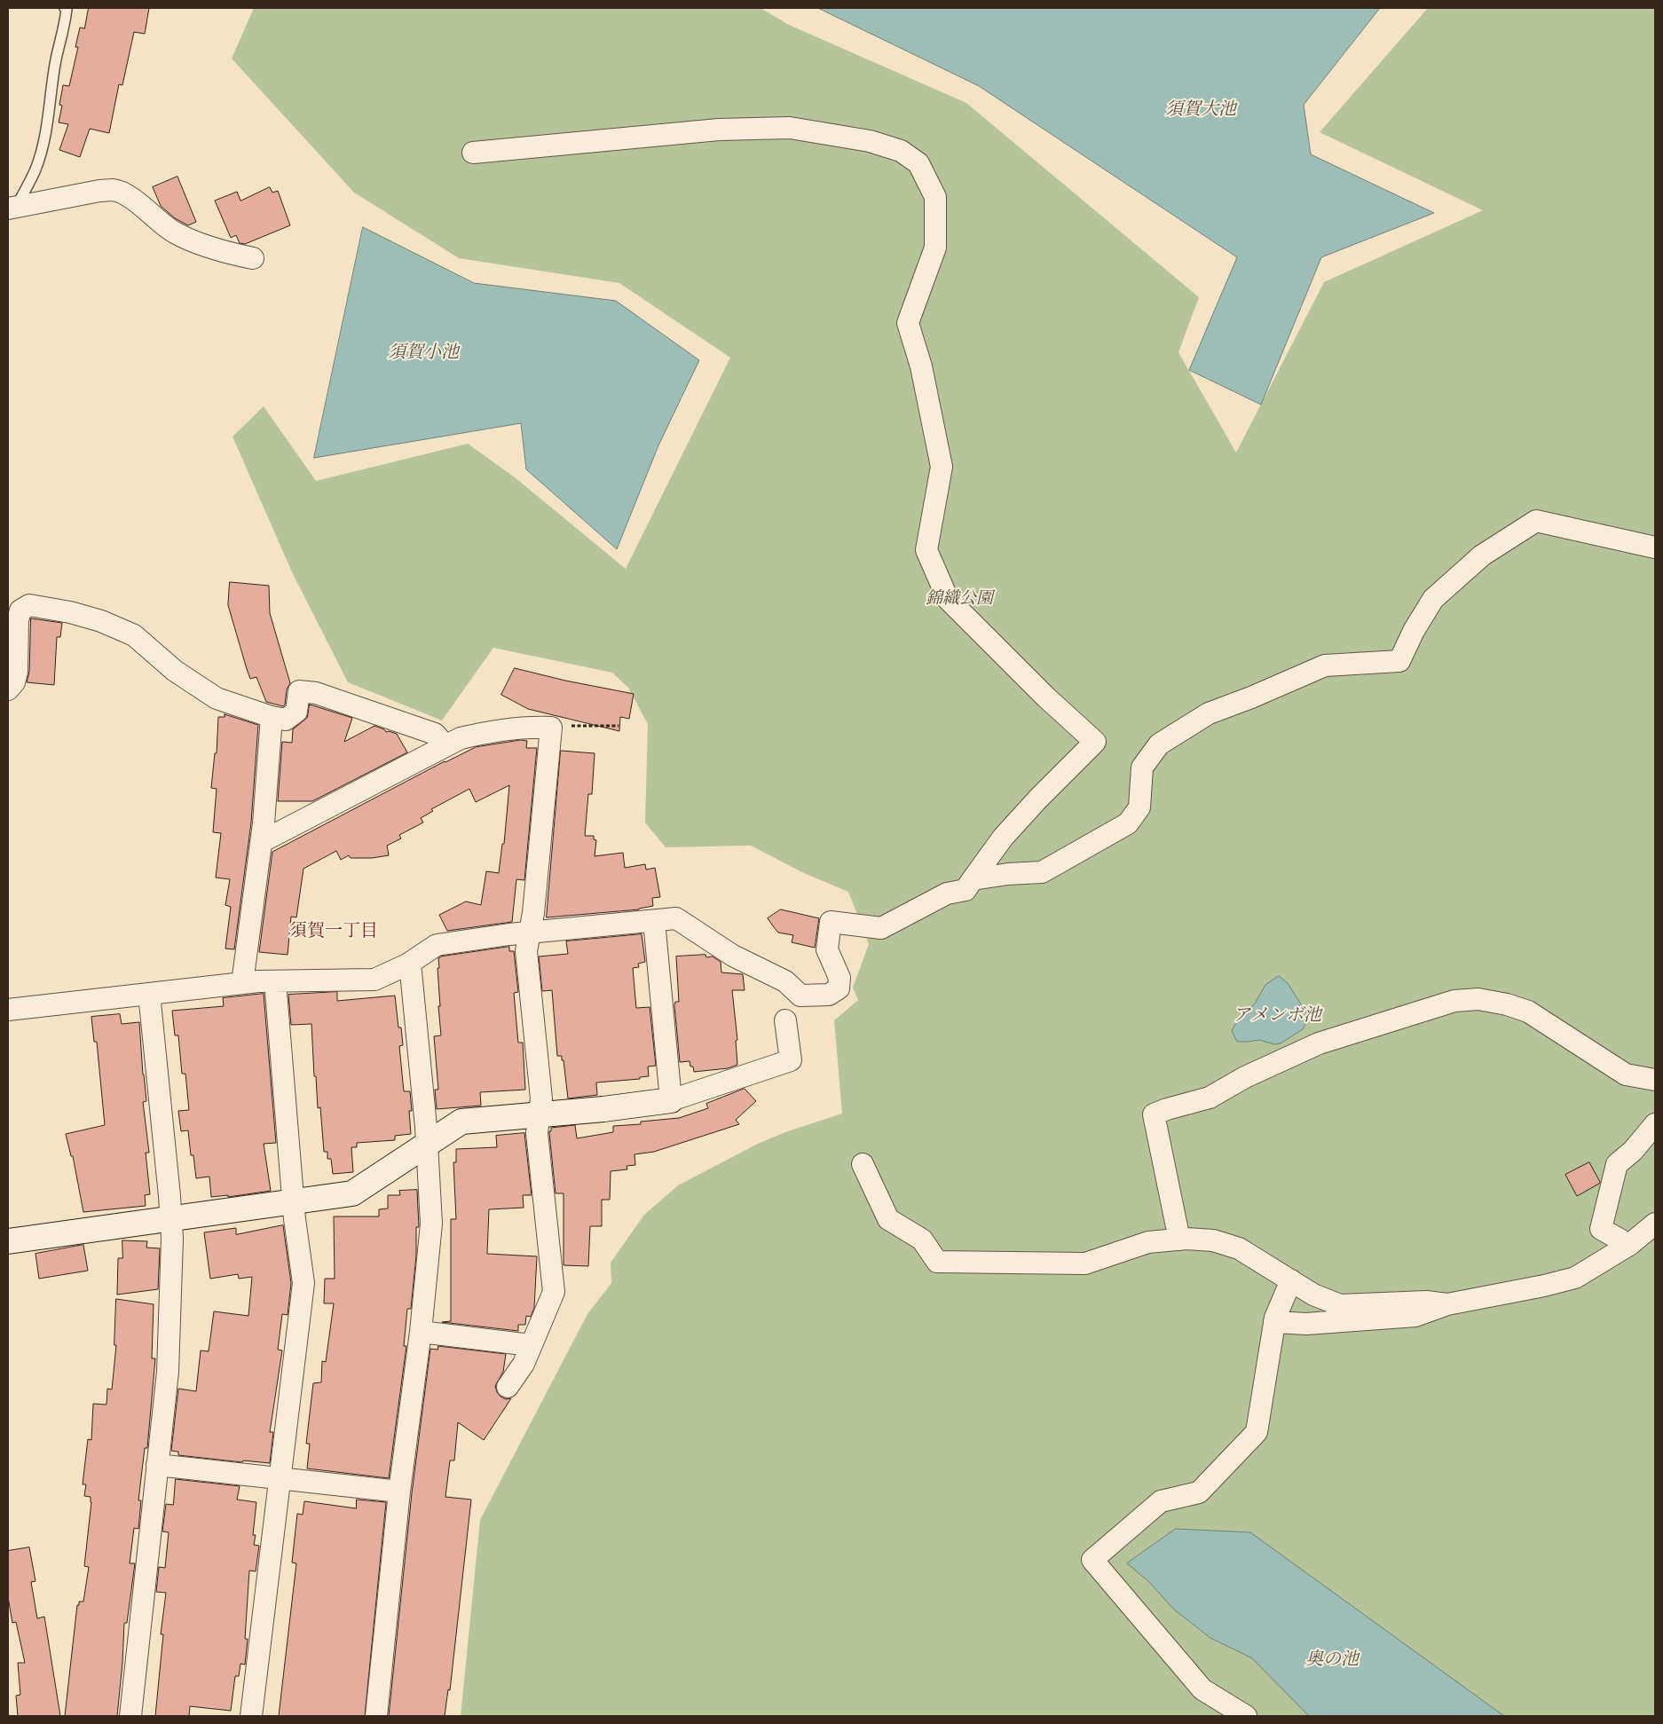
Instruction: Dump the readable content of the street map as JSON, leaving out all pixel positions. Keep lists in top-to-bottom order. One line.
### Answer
{"districts":["須賀一丁目"],"water":["須賀大池","須賀小池","アメンボ池","奥の池"],"parks":["錦織公園"]}
